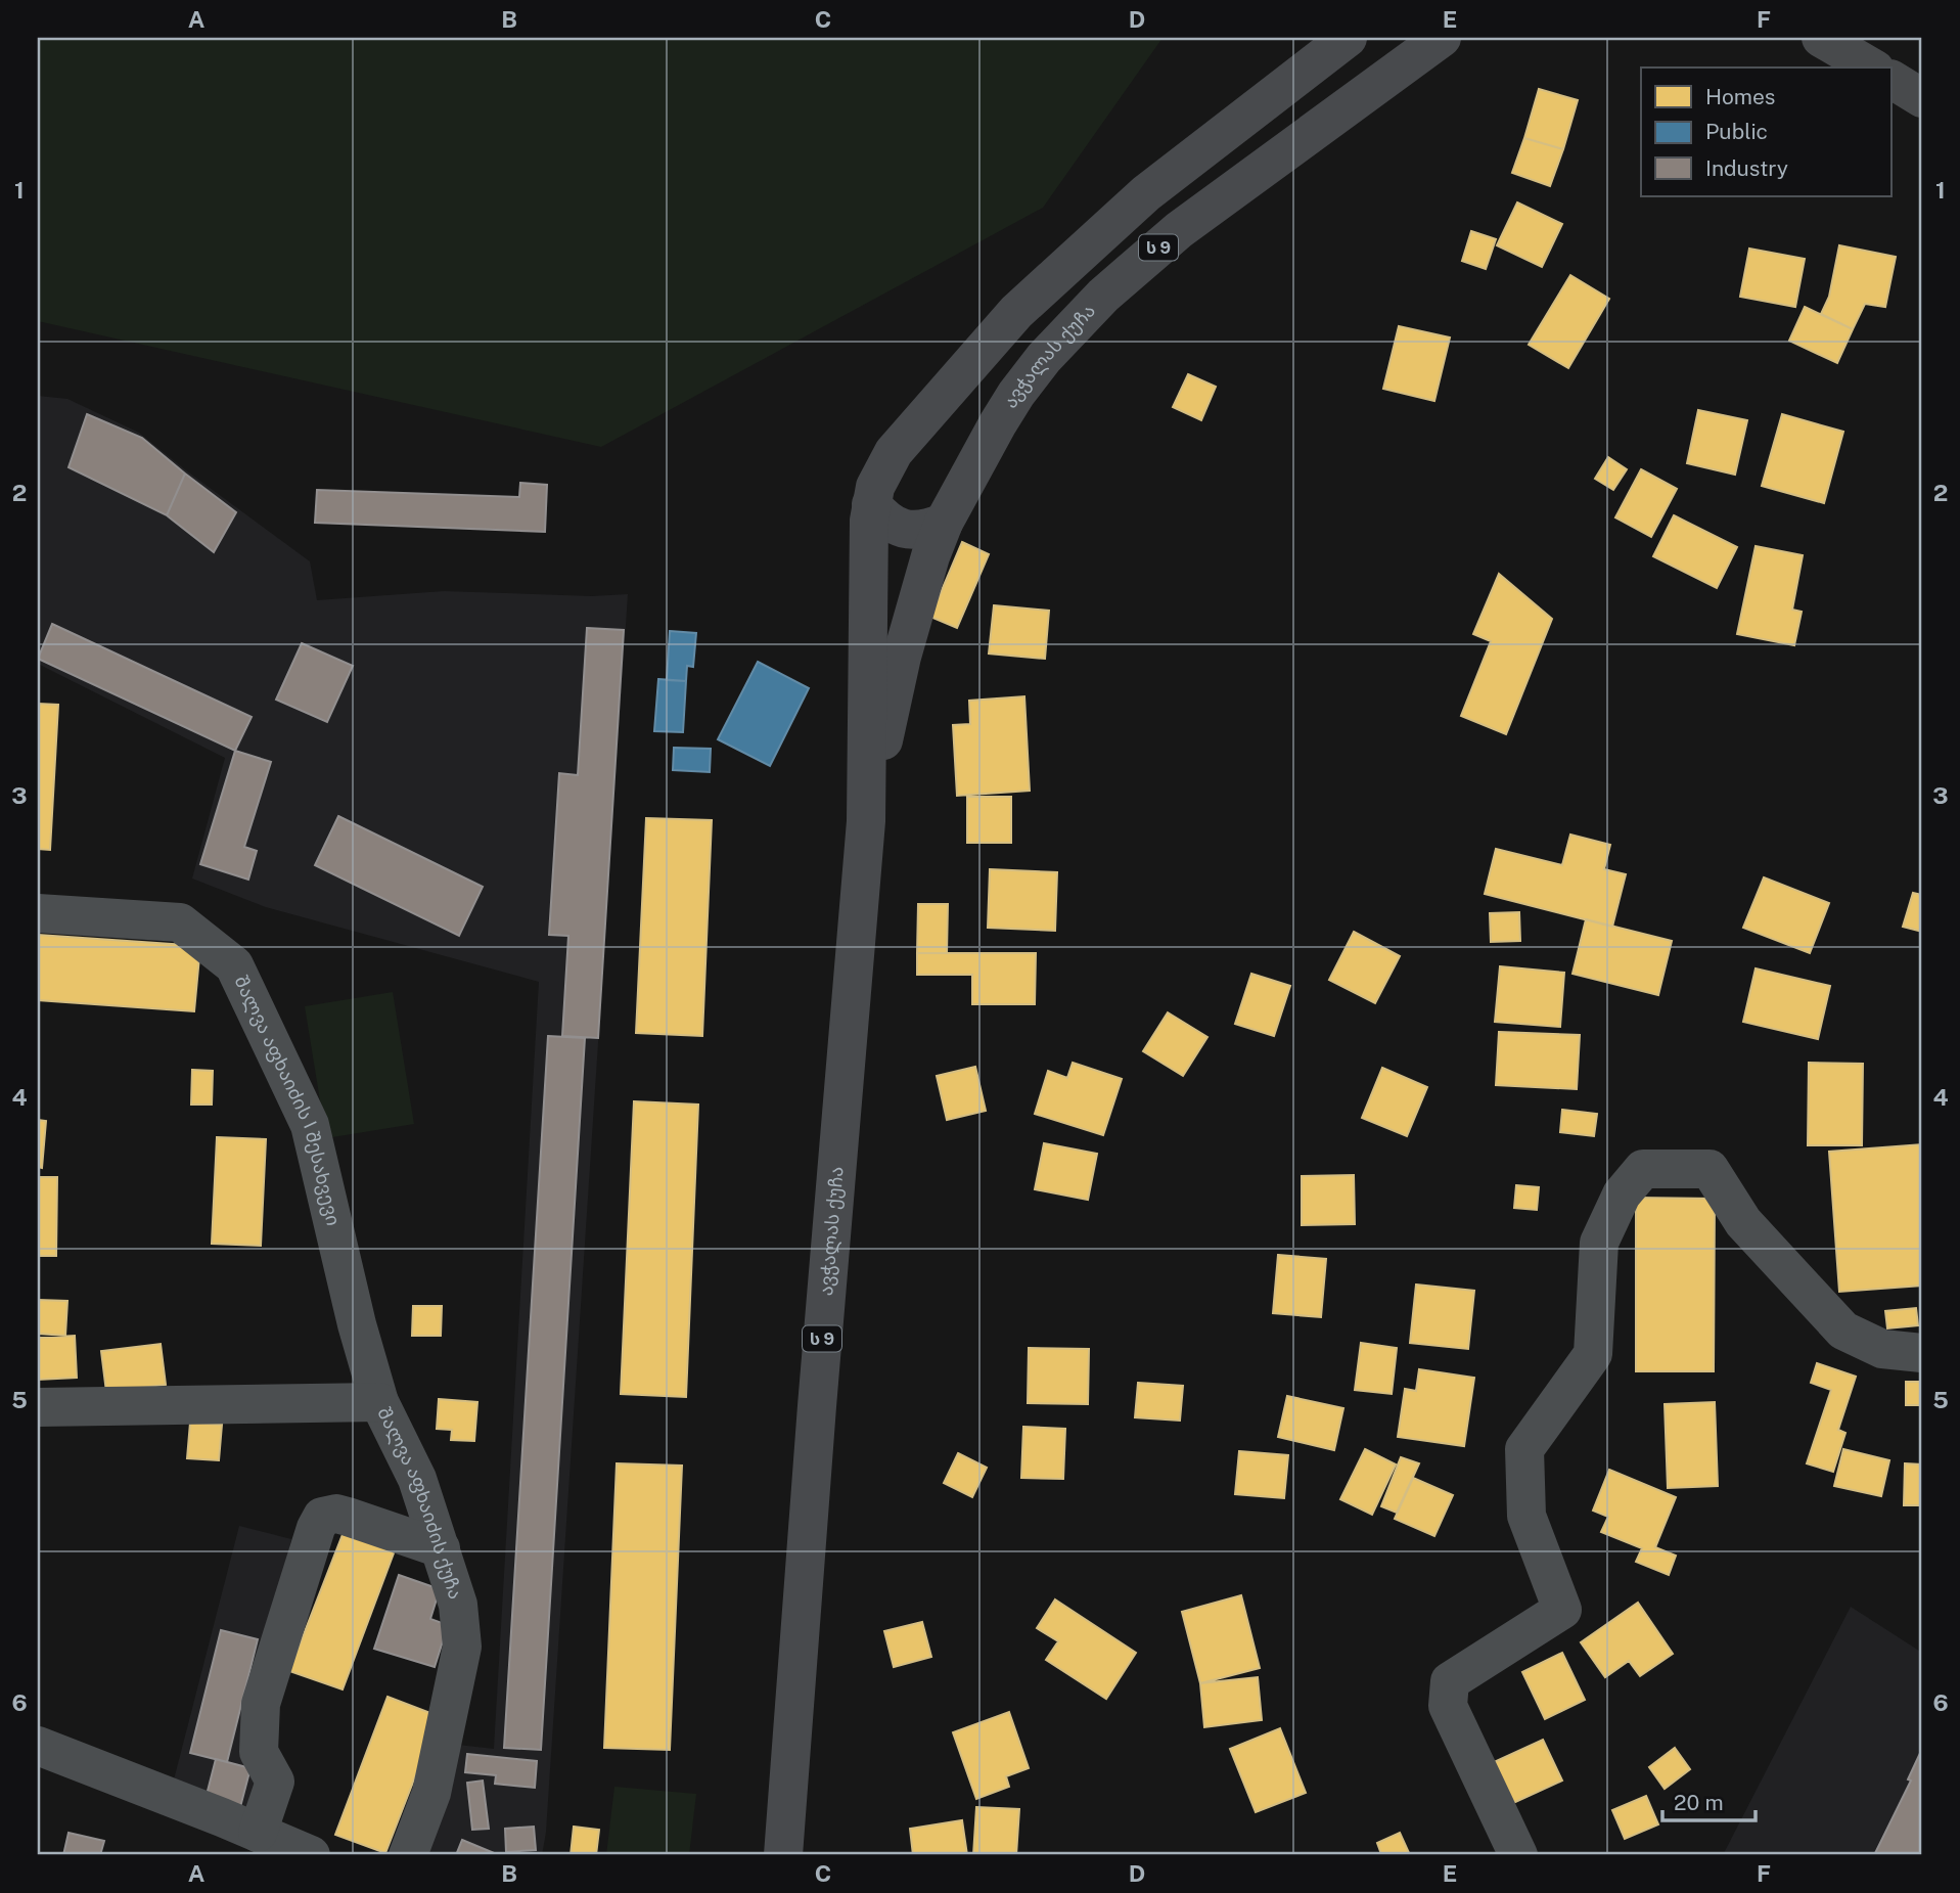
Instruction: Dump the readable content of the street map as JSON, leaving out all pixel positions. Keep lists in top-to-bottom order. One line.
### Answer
{"streets":{"highway":["ს 9","ავჭალას ქუჩა"],"street":["შალვა აფხაიძის I შესახვევი","შალვა აფხაიძის ქუჩა"]},"crossings":[["შალვა აფხაიძის I შესახვევი","შალვა აფხაიძის ქუჩა"]],"legend":["Homes","Public","Industry"],"scale_bar":"20 m","grid":{"columns":["A","B","C","D","E","F"],"rows":["1","2","3","4","5","6"]}}
